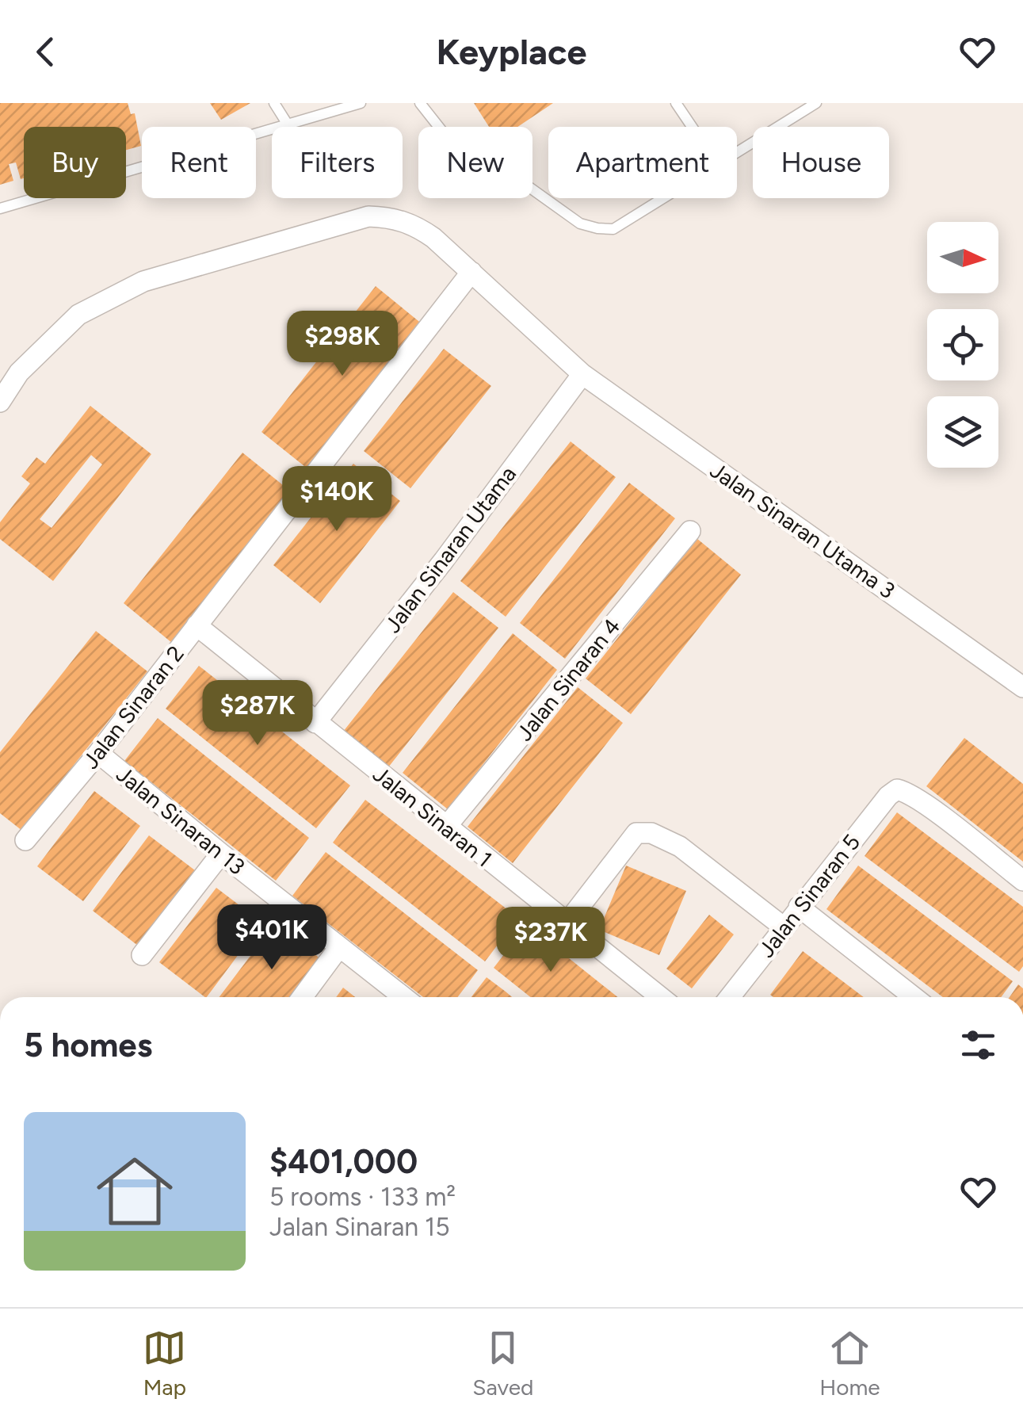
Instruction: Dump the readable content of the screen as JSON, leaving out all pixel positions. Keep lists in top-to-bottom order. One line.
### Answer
{"streets":{"street":["Jalan Sinaran Utama 3","Jalan Sinaran Utama","Jalan Sinaran 4","Jalan Sinaran 2","Jalan Sinaran 1","Jalan Sinaran 13","Jalan Sinaran 5"]},"crossings":[["Jalan Sinaran Utama 3","Jalan Sinaran Utama"],["Jalan Sinaran Utama 3","Jalan Sinaran 2"],["Jalan Sinaran Utama","Jalan Sinaran 1"],["Jalan Sinaran 4","Jalan Sinaran 1"],["Jalan Sinaran 2","Jalan Sinaran 1"],["Jalan Sinaran 2","Jalan Sinaran 13"]],"north":"right","page":{"header":"Keyplace","chip":["Buy","Rent","Filters","New","Apartment","House"],"price":["$298K","$140K","$287K","$401K","$237K"],"heading":"5 homes","list":[{"name":"$401,000","note":"5 rooms · 133 m² · Jalan Sinaran 15"}],"tabs":["Map","Saved","Home"]}}
